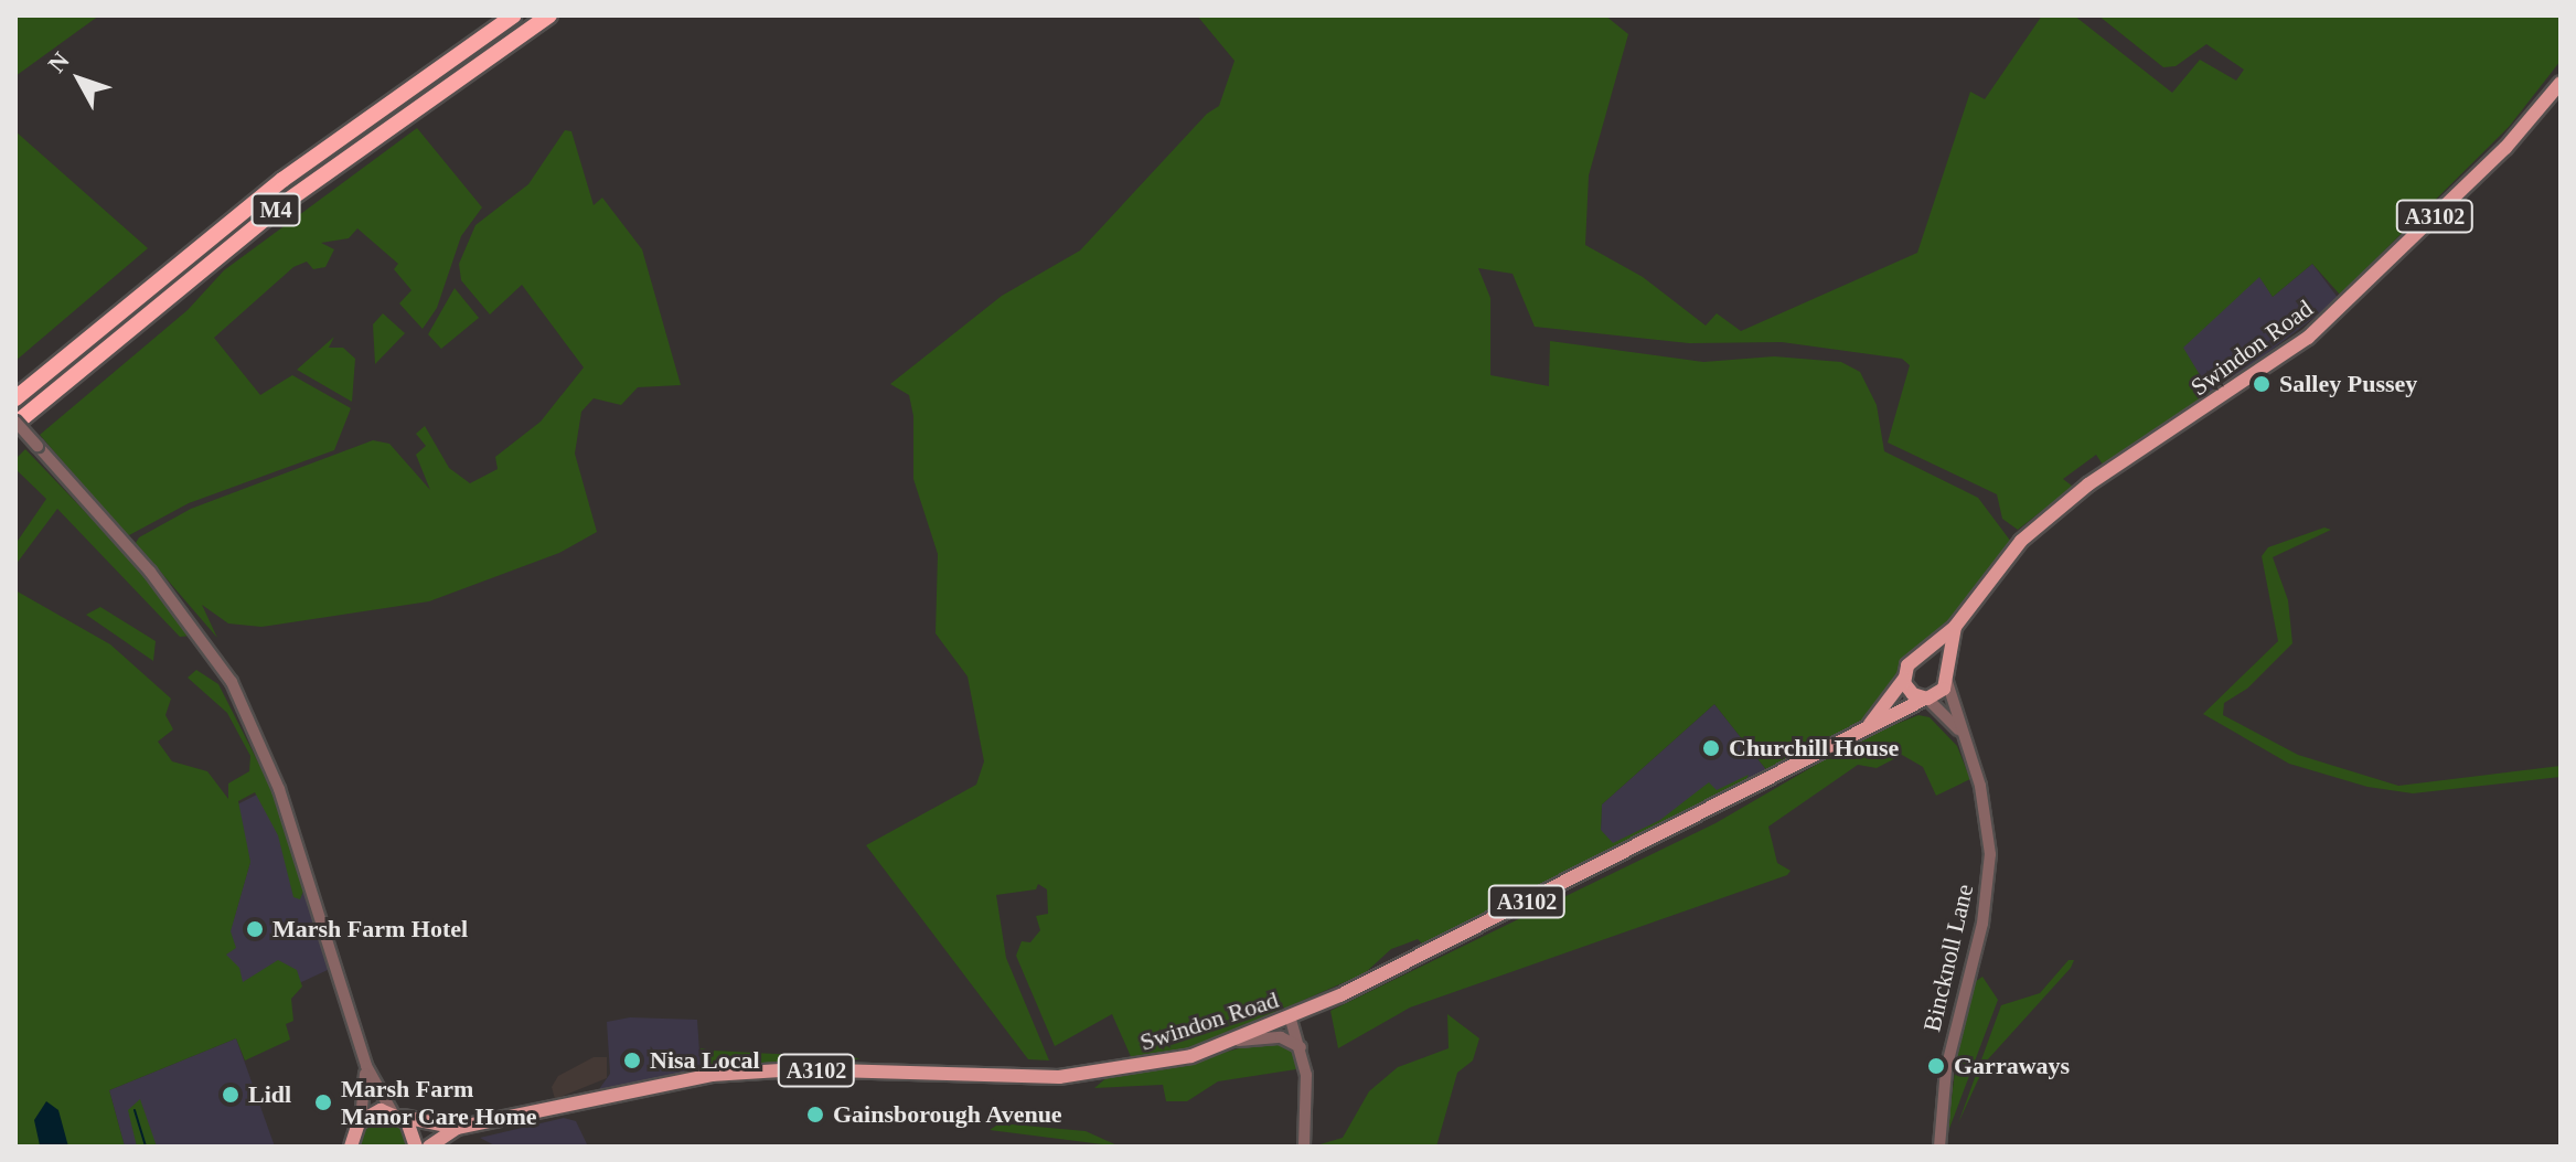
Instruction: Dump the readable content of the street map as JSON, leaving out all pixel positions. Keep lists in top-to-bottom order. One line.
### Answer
{"streets":{"highway":["M4"],"main road":["A3102","Swindon Road"],"street":["Bincknoll Lane"]},"crossings":[["A3102","Swindon Road"],["Swindon Road","Bincknoll Lane"]],"places":["Salley Pussey","Churchill House","Marsh Farm Hotel","Nisa Local","Garraways","Lidl","Marsh Farm Manor Care Home","Gainsborough Avenue"],"north":"top left"}
